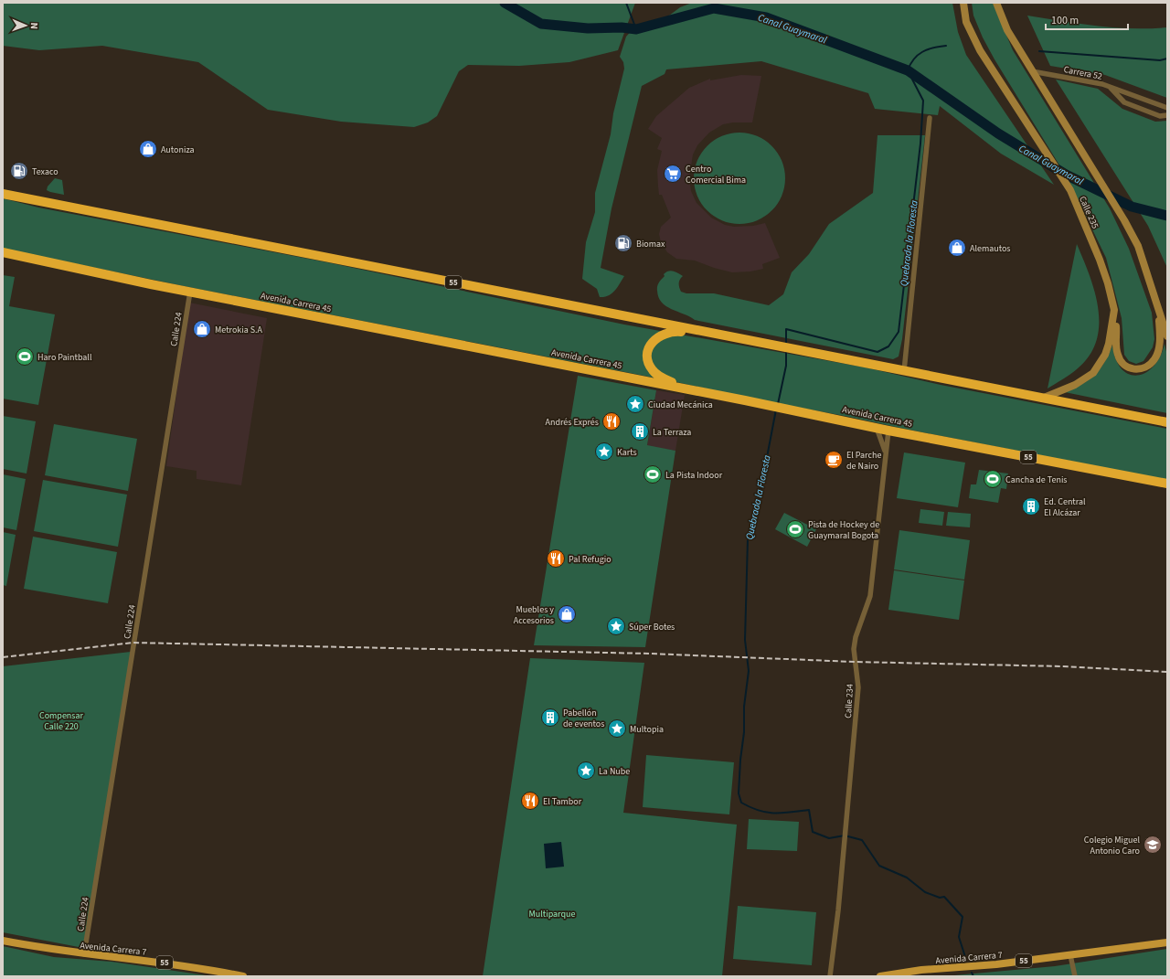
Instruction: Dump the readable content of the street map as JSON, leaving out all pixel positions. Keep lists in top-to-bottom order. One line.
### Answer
{"streets":{"highway":["55","Avenida Carrera 45"],"main road":["Calle 235","Avenida Carrera 7"],"street":["Carrera 52","Calle 224","Calle 234"]},"crossings":[["Calle 235","55"],["Avenida Carrera 45","Calle 224"],["Avenida Carrera 45","Calle 234"],["Calle 224","Avenida Carrera 7"]],"water":["Canal Guaymaral","Quebrada la Floresta"],"parks":["Compensar Calle 220","Multiparque"],"places":{"shop":["Autoniza","Alemautos","Metrokia S.A","Muebles y Accesorios"],"fuel station":["Texaco","Biomax"],"supermarket":["Centro Comercial Bima"],"sports":["Haro Paintball","La Pista Indoor","Cancha de Tenis","Pista de Hockey de Guaymaral Bogota"],"place":["Ciudad Mecánica","Karts","Súper Botes","Multopia","La Nube"],"restaurant":["Andrés Exprés","Pal Refugio","El Tambor"],"building":["La Terraza","Ed. Central El Alcázar","Pabellón de eventos"],"cafe":["El Parche de Nairo"],"school or university":["Colegio Miguel Antonio Caro"]},"scale_bar":"100 m","north":"right"}
